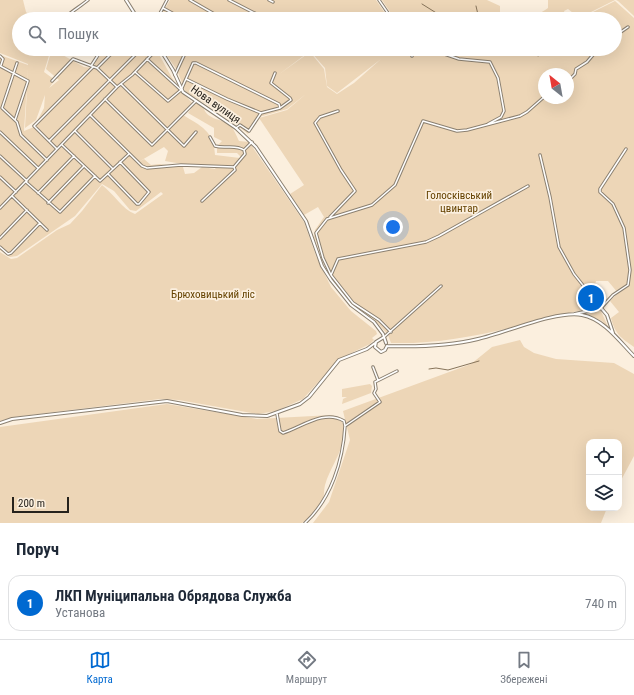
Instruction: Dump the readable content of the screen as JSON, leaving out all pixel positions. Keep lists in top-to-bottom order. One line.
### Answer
{"streets":{"street":["Нова вулиця"]},"parks":["Голосківський цвинтар","Брюховицький ліс"],"scale_bar":"200 m","north":"top left","page":{"search":"Пошук","pins":"1","scale":"200 m","heading":"Поруч","list":[{"mark":"1","name":"ЛКП Муніципальна Обрядова Служба","note":"Установа","value":"740 m"}],"nav":["Карта","Маршрут","Збережені"]}}
